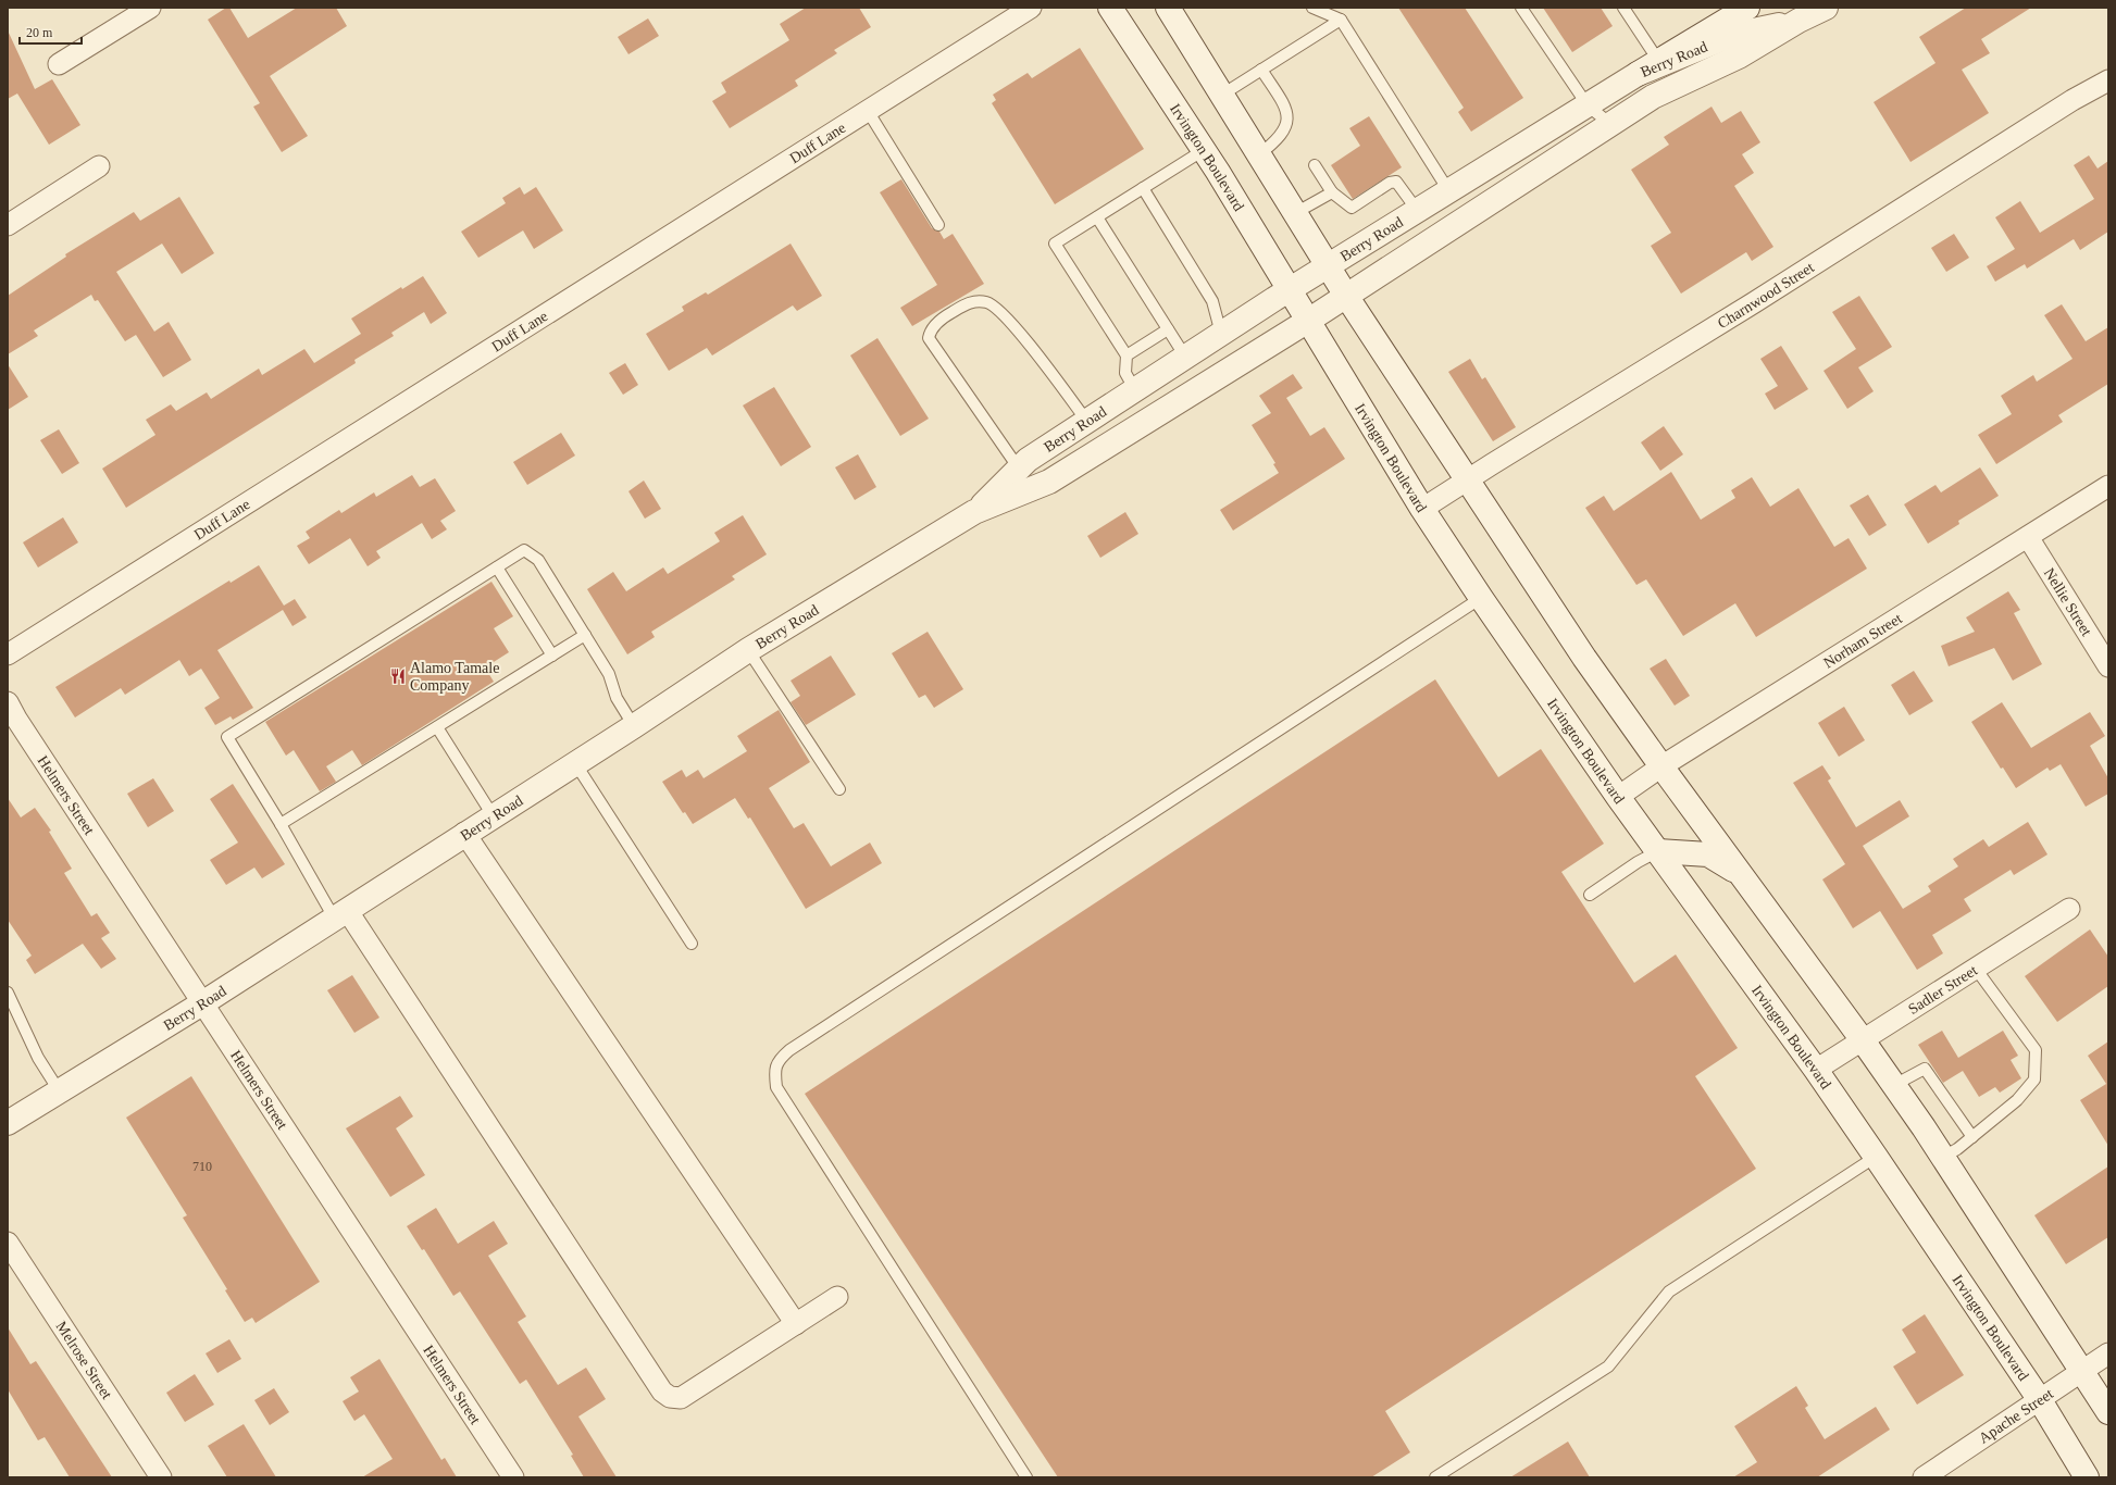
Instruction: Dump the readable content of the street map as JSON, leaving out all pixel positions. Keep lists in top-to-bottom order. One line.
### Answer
{"streets":{"main road":["Berry Road","Irvington Boulevard"],"street":["Duff Lane","Charnwood Street","Nellie Street","Norham Street","Helmers Street","Sadler Street","Melrose Street","Apache Street"]},"crossings":[["Berry Road","Irvington Boulevard"],["Berry Road","Helmers Street"],["Irvington Boulevard","Charnwood Street"],["Irvington Boulevard","Norham Street"],["Irvington Boulevard","Sadler Street"],["Irvington Boulevard","Apache Street"],["Nellie Street","Norham Street"]],"places":{"restaurant":["Alamo Tamale Company"]},"house_numbers":["710"],"scale_bar":"20 m"}
